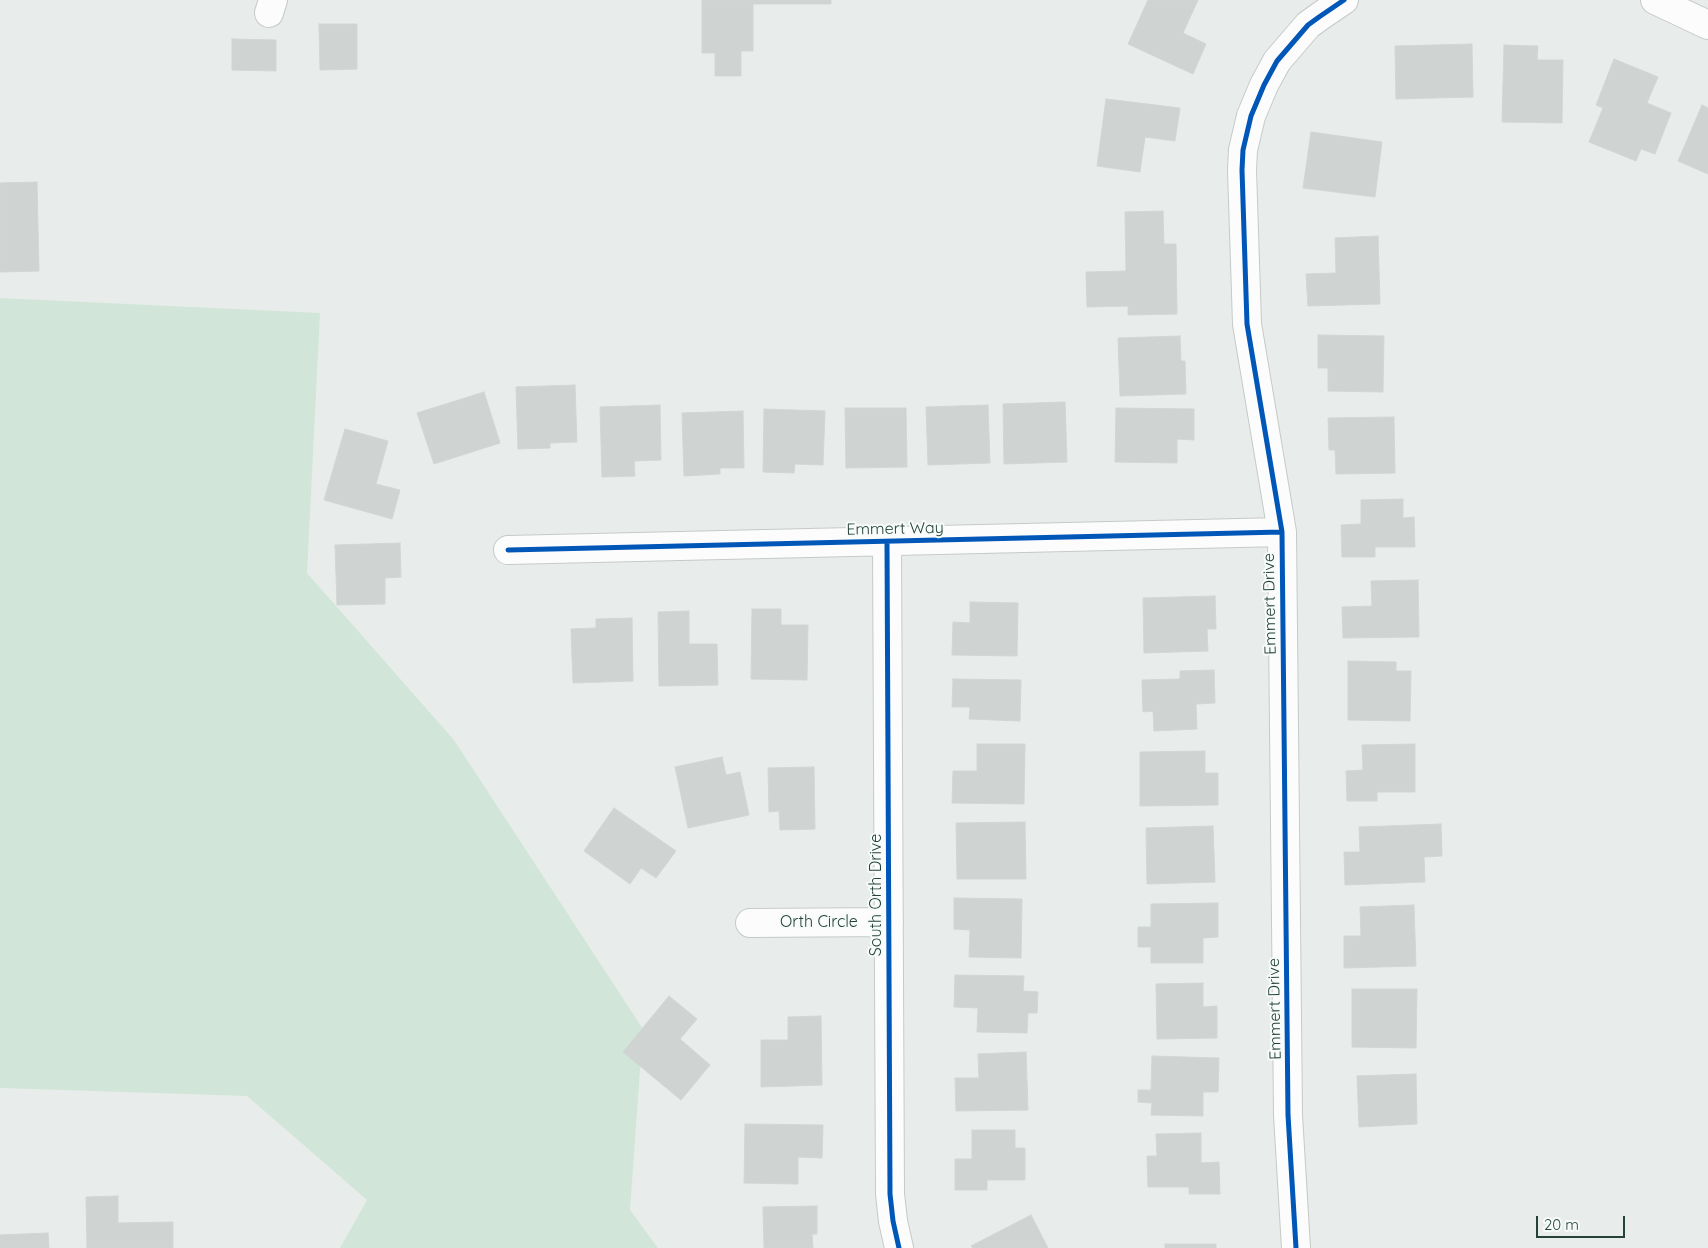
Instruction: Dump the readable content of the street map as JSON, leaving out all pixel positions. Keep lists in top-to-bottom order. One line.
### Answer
{"streets":{"street":["Emmert Way","Emmert Drive","South Orth Drive","Orth Circle"]},"crossings":[["Emmert Way","Emmert Drive"],["Emmert Way","South Orth Drive"],["South Orth Drive","Orth Circle"]],"scale_bar":"20 m"}
